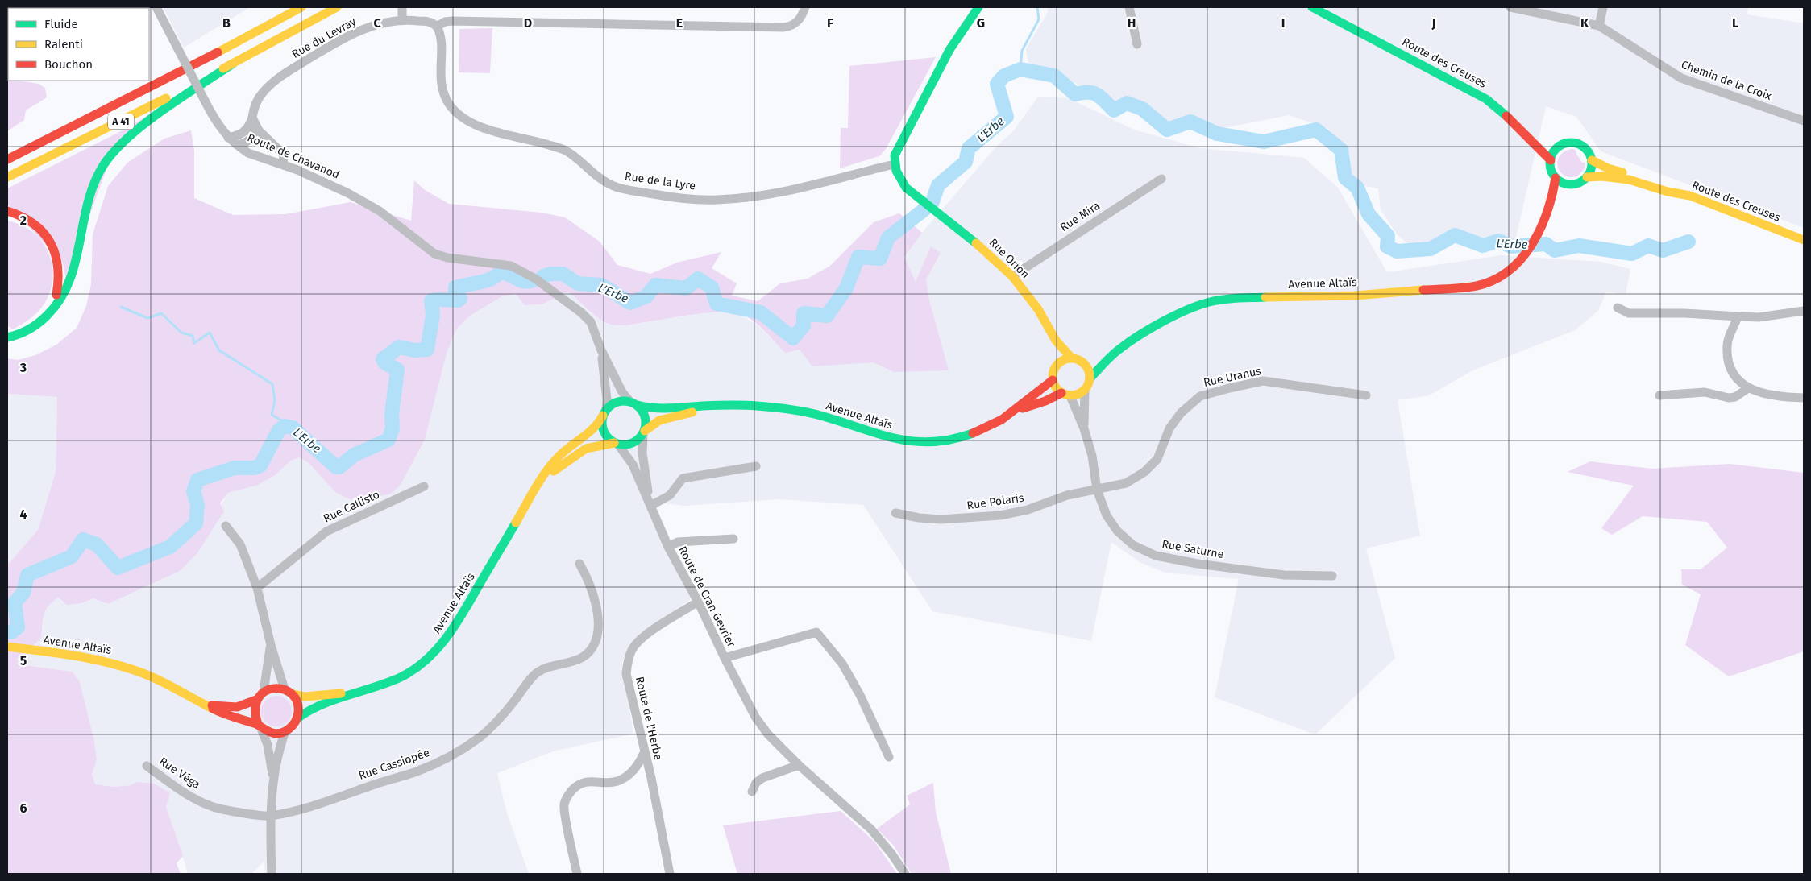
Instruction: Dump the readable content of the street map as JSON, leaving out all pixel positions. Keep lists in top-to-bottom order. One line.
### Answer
{"streets":{"main road":["Route des Creuses","A 41","Rue Orion","Avenue Altaïs"],"street":["Rue du Levray","Chemin de la Croix","Route de Chavanod","Rue de la Lyre","Rue Mira","Rue Uranus","Rue Polaris","Rue Callisto","Rue Saturne","Route de Cran Gevrier","Route de l'Herbe","Rue Cassiopée","Rue Véga"]},"crossings":[["Rue du Levray","Route de Chavanod"],["Rue du Levray","Rue de la Lyre"],["Route de Chavanod","Avenue Altaïs"],["Route de Chavanod","Route de Cran Gevrier"],["Rue de la Lyre","Rue Orion"],["Rue Mira","Rue Orion"],["Rue Orion","Avenue Altaïs"],["Rue Orion","Rue Saturne"],["Avenue Altaïs","Rue Saturne"],["Avenue Altaïs","Route de Cran Gevrier"],["Rue Uranus","Rue Polaris"],["Rue Uranus","Rue Saturne"],["Rue Polaris","Rue Saturne"],["Route de Cran Gevrier","Route de l'Herbe"],["Rue Cassiopée","Rue Véga"]],"water":["L'Erbe"],"legend":["Fluide","Ralenti","Bouchon"],"grid":{"columns":["B","C","D","E","F","G","H","I","J","K","L"],"rows":["2","3","4","5","6"]}}
